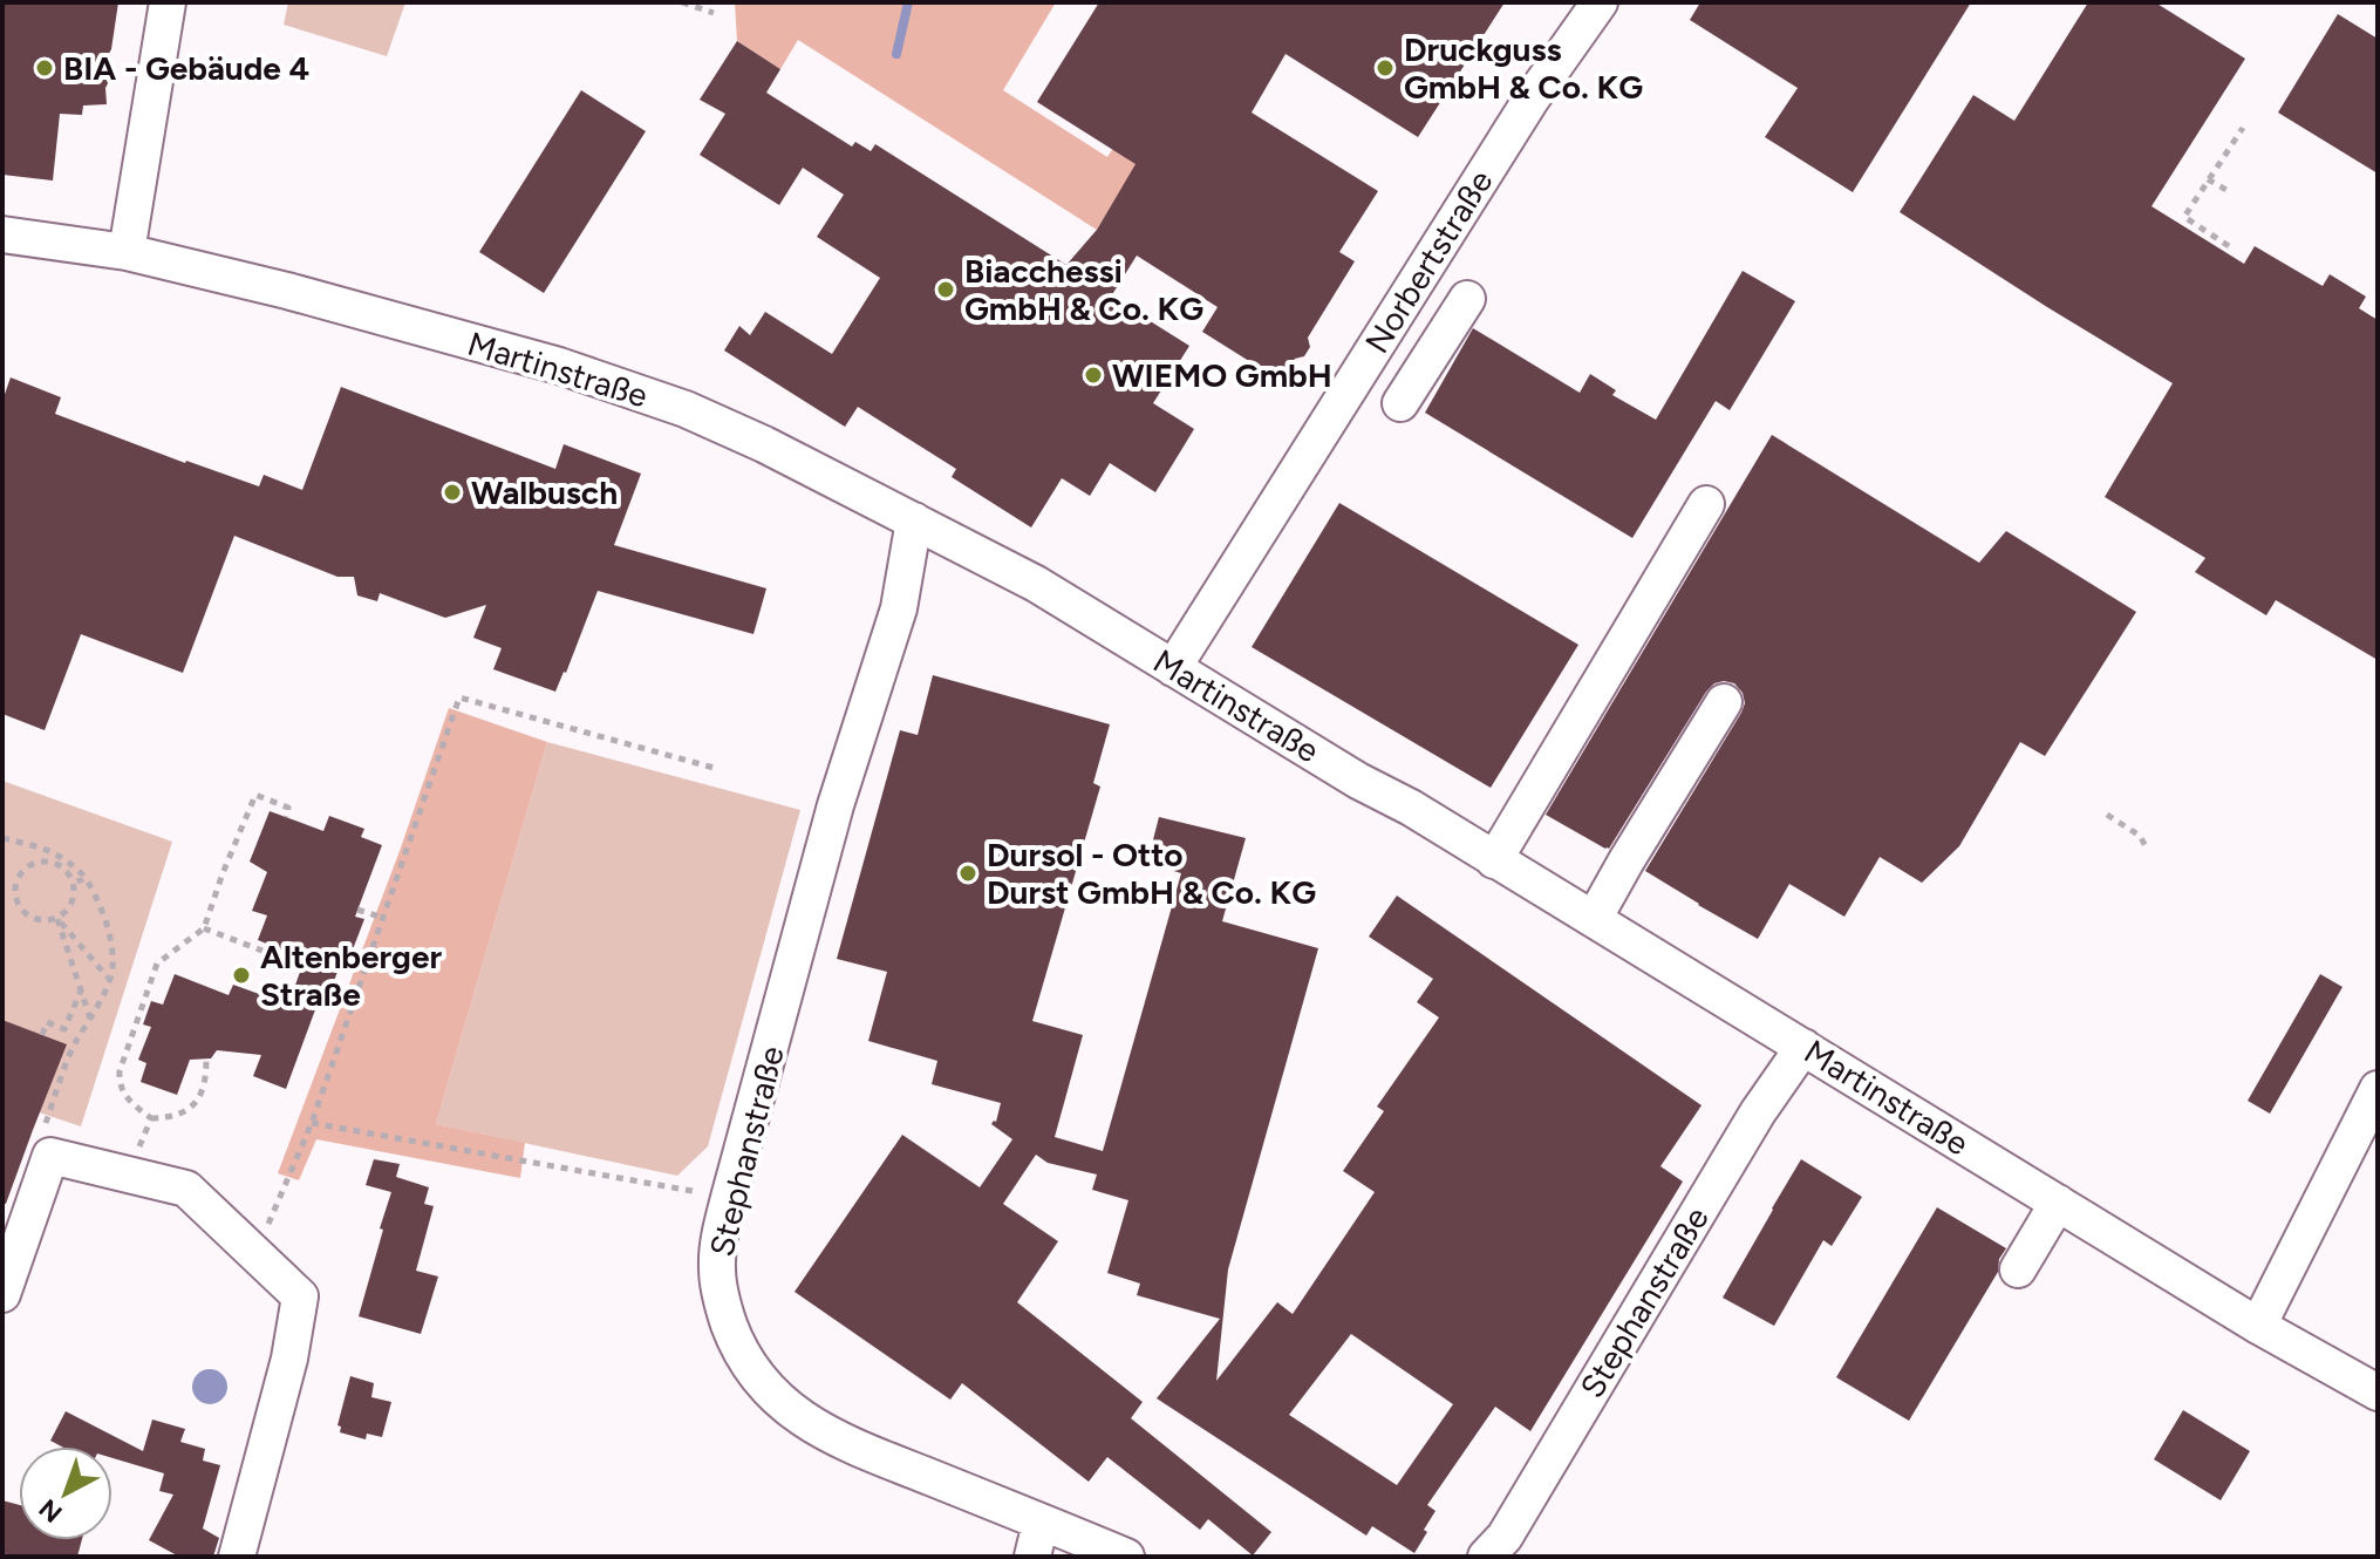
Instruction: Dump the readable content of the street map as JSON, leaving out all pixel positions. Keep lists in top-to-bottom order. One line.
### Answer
{"streets":{"street":["Norbertstraße","Martinstraße","Stephanstraße"]},"crossings":[["Norbertstraße","Martinstraße"],["Martinstraße","Stephanstraße"]],"places":["BIA - Gebäude 4","Druckguss GmbH & Co. KG","Biacchessi GmbH & Co. KG","WIEMO GmbH","Walbusch","Dursol - Otto Durst GmbH & Co. KG","Altenberger Straße"],"north":"bottom left"}
